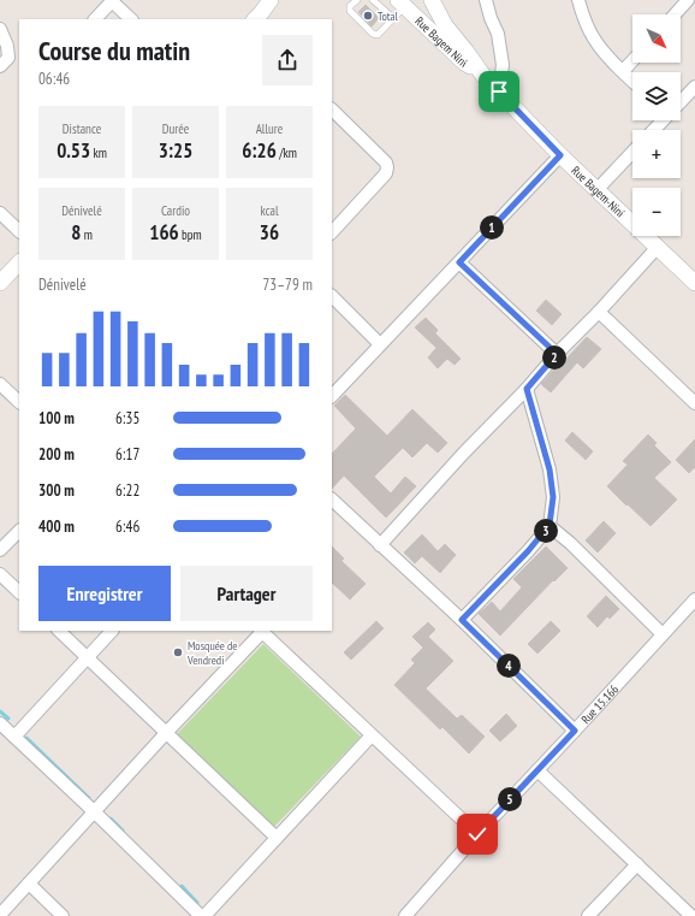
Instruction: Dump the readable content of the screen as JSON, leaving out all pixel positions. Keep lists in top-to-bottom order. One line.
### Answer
{"streets":{"street":["Rue Bagem Nini","Rue Bagem-Nini","Rue 15.166"]},"crossings":[["Rue Bagem Nini","Rue Bagem-Nini"]],"places":["Total","Mosquée de Vendredi"],"north":"bottom right","page":{"map_buttons":["+","−"],"heading":["Course du matin","06:46"],"stats":[["Distance","0.53 km"],["Durée","3:25"],["Allure","6:26 /km"],["Dénivelé","8 m"],["Cardio","166 bpm"],["kcal","36"]],"pins":["1","2","3","4","5"],"chart":["Dénivelé","73–79 m"],"list":[{"name":"100 m","note":"6:35"},{"name":"200 m","note":"6:17"},{"name":"300 m","note":"6:22"},{"name":"400 m","note":"6:46"}],"buttons":["Enregistrer","Partager"]}}
